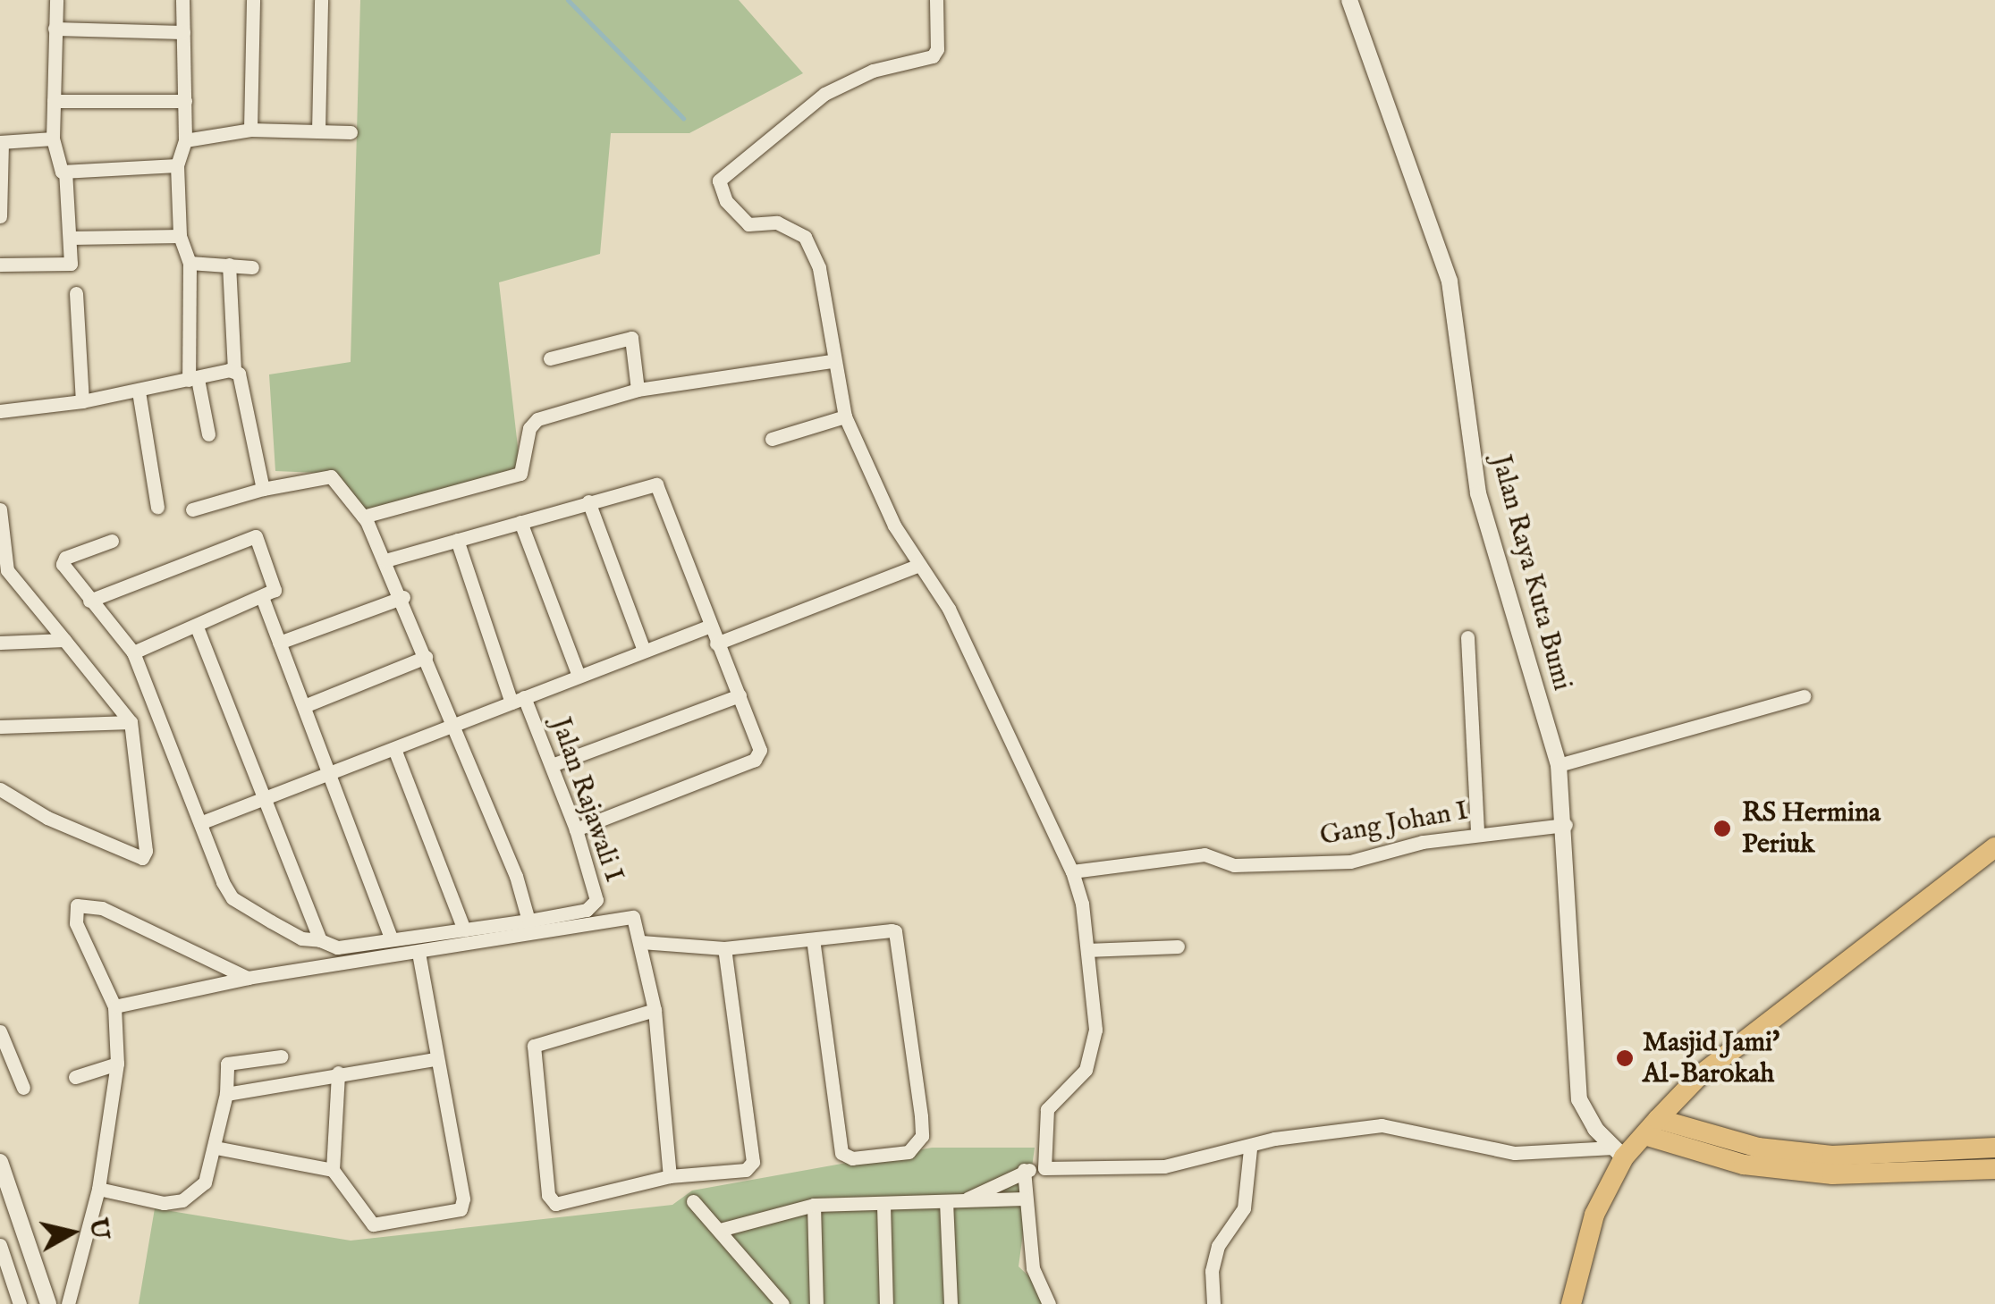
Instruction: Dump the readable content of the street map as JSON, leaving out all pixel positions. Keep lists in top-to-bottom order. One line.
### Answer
{"streets":{"street":["Jalan Raya Kuta Bumi","Jalan Rajawali I","Gang Johan I"]},"crossings":[["Jalan Raya Kuta Bumi","Gang Johan I"]],"places":["RS Hermina Periuk","Masjid Jami' Al-Barokah"],"north":"right"}
